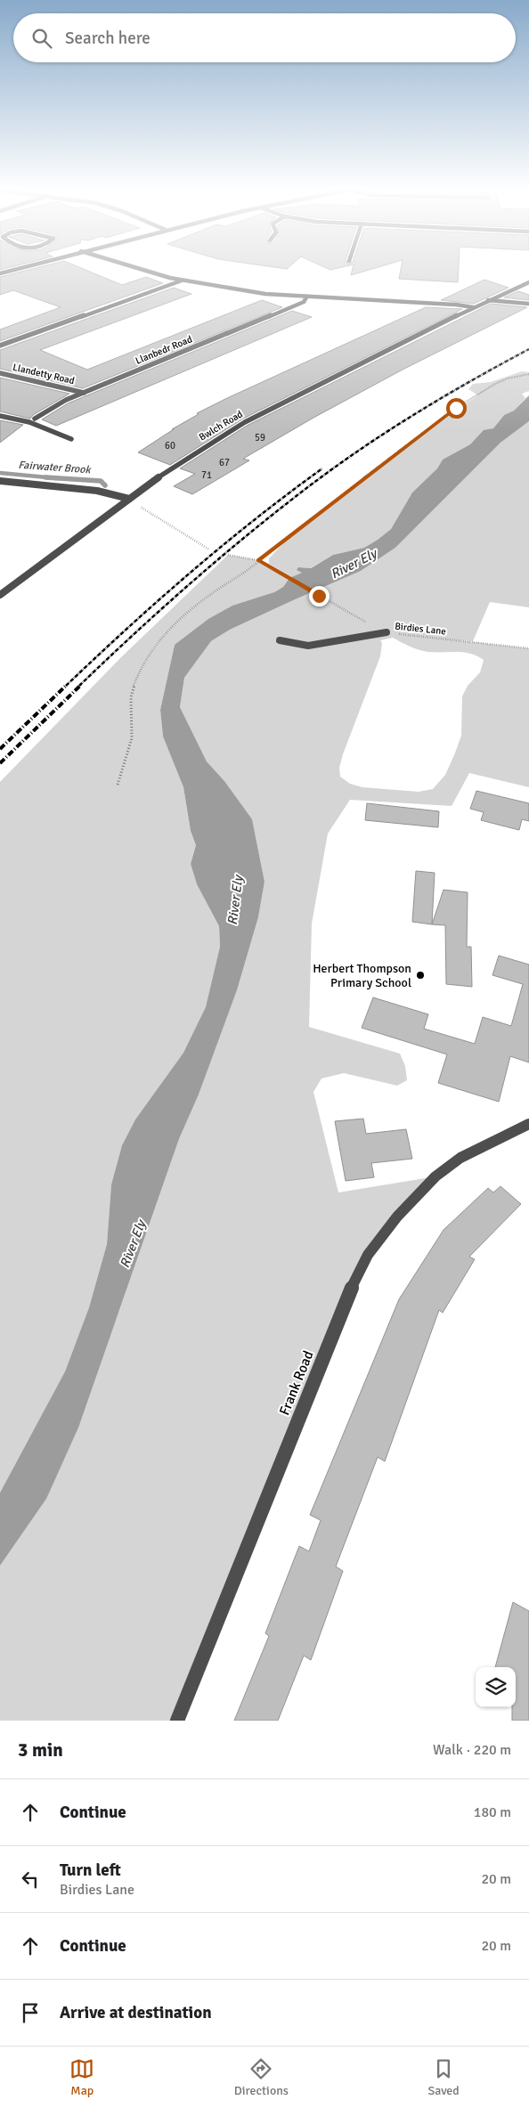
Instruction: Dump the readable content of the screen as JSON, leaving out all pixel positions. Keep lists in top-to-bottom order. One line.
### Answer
{"streets":{"street":["Llanbedr Road","Llandetty Road","Bwlch Road","Frank Road"],"path":["Birdies Lane"]},"crossings":[["Llanbedr Road","Llandetty Road"]],"water":["Fairwater Brook","River Ely"],"places":["Herbert Thompson Primary School"],"house_numbers":["59","60","67","71"],"page":{"search":"Search here","heading":["3 min","Walk · 220 m"],"list":[["Continue","180 m"],["Turn left","Birdies Lane","20 m"],["Continue","20 m"],"Arrive at destination"],"nav":["Map","Directions","Saved"]}}
